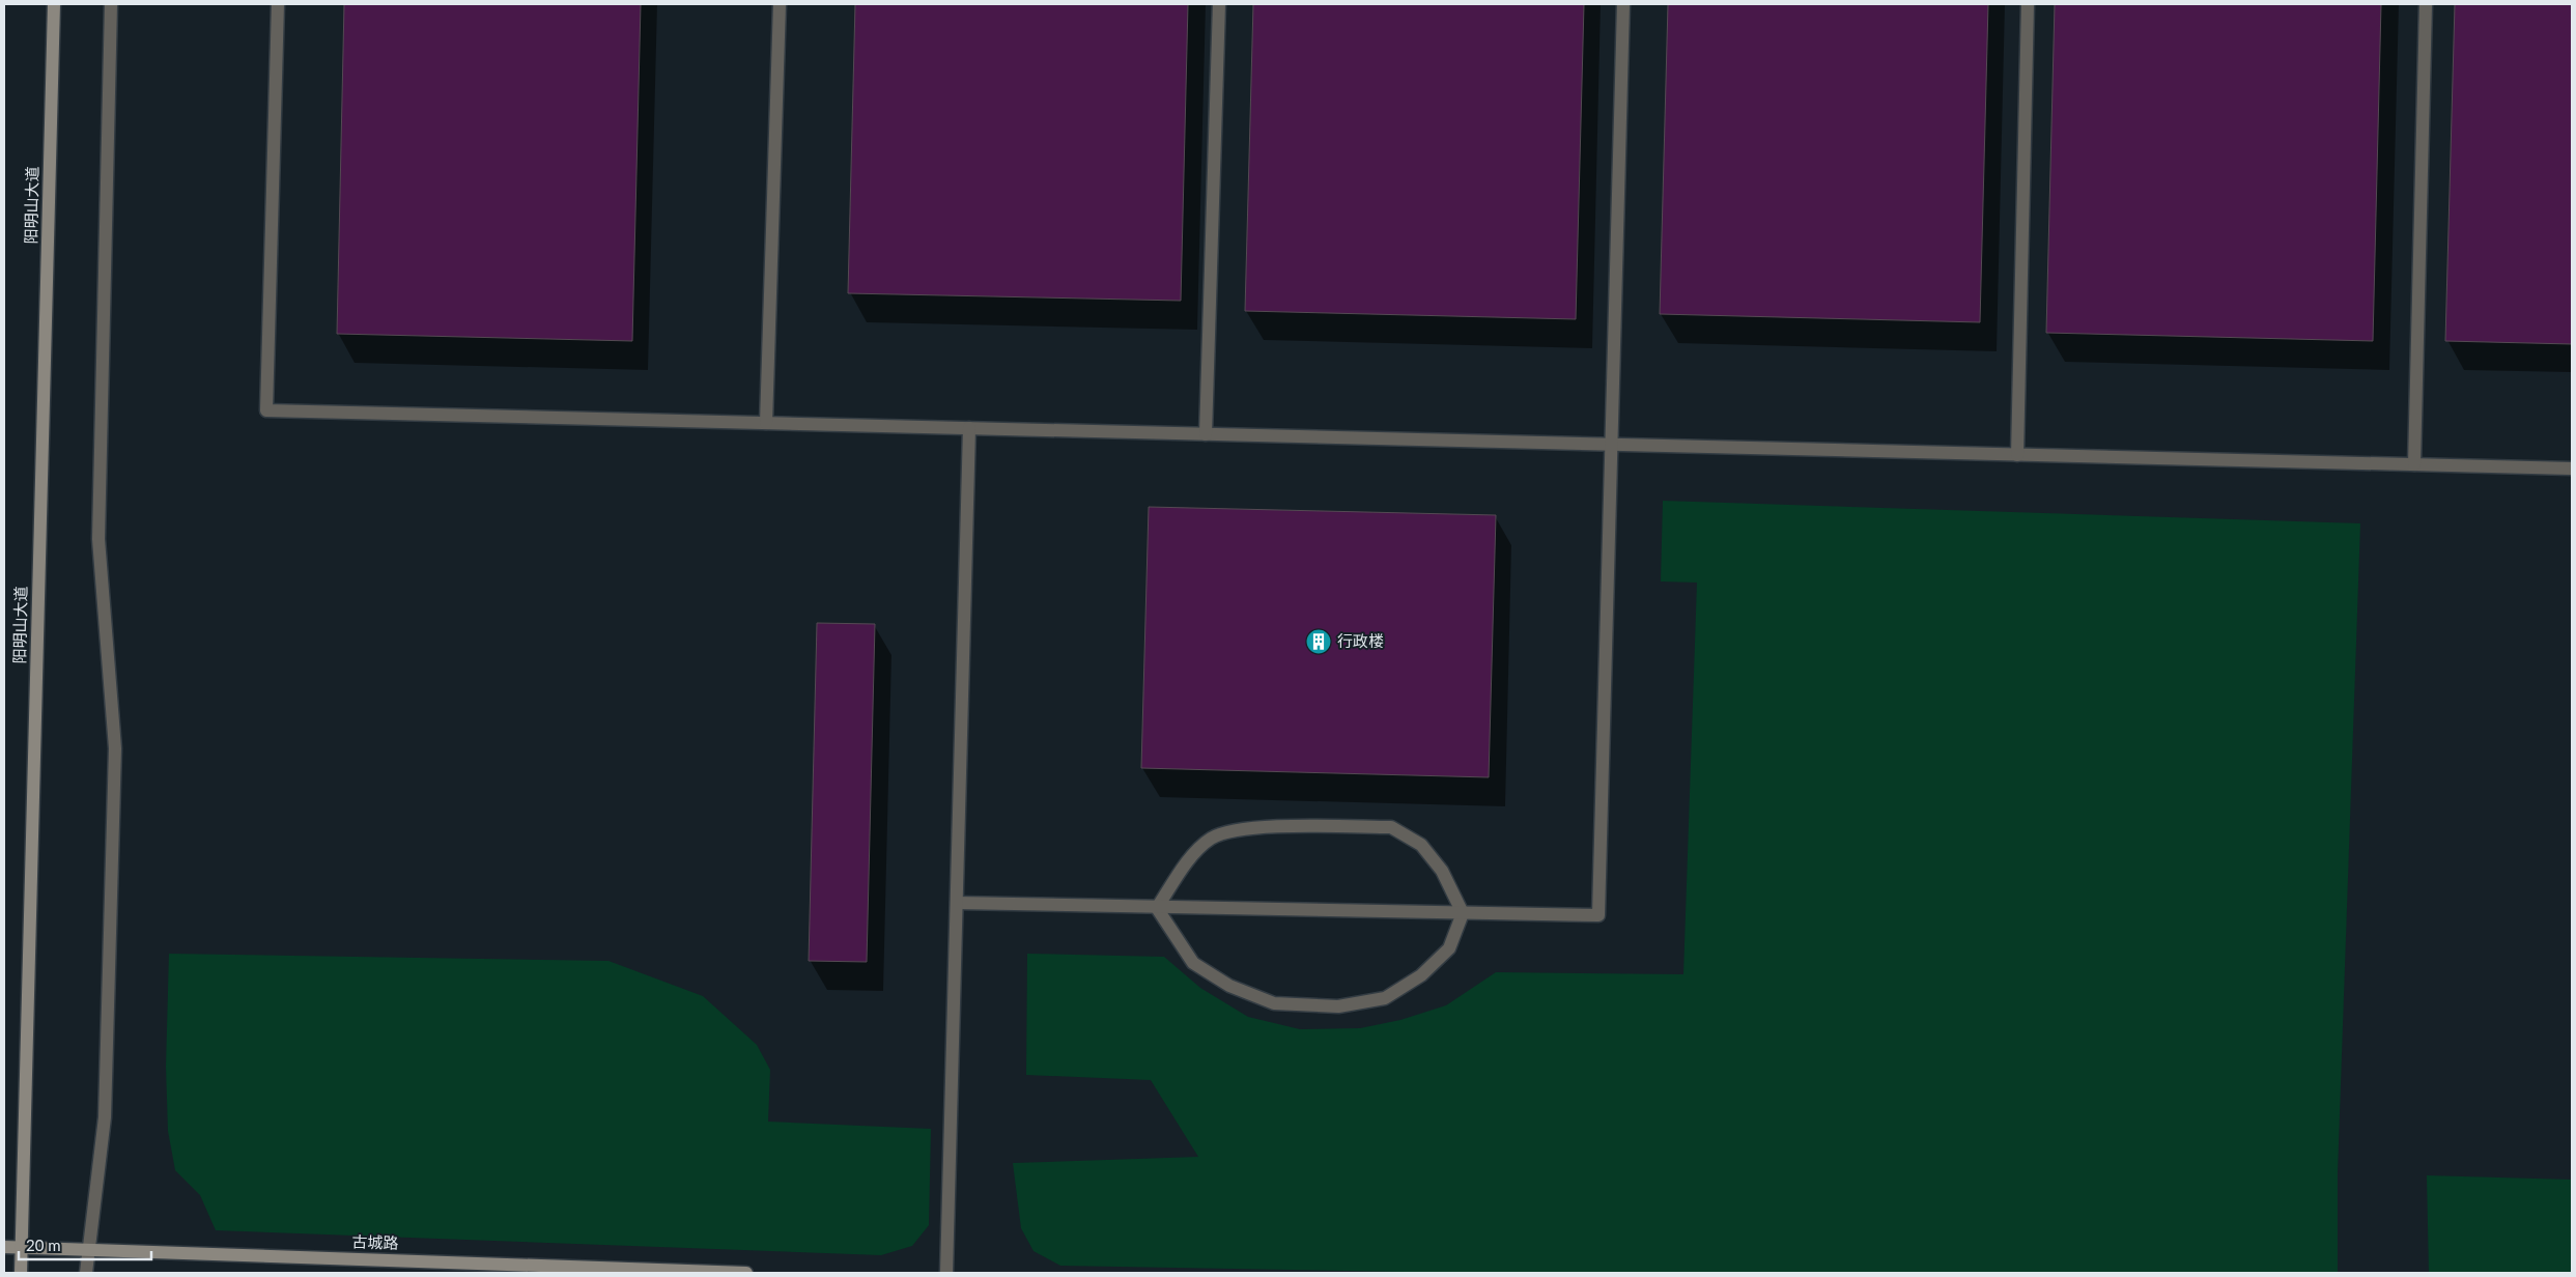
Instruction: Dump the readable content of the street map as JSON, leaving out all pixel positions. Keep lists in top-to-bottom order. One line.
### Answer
{"streets":{"main road":["阳明山大道","古城路"]},"crossings":[["阳明山大道","古城路"]],"places":{"building":["行政楼"]},"scale_bar":"20 m"}
